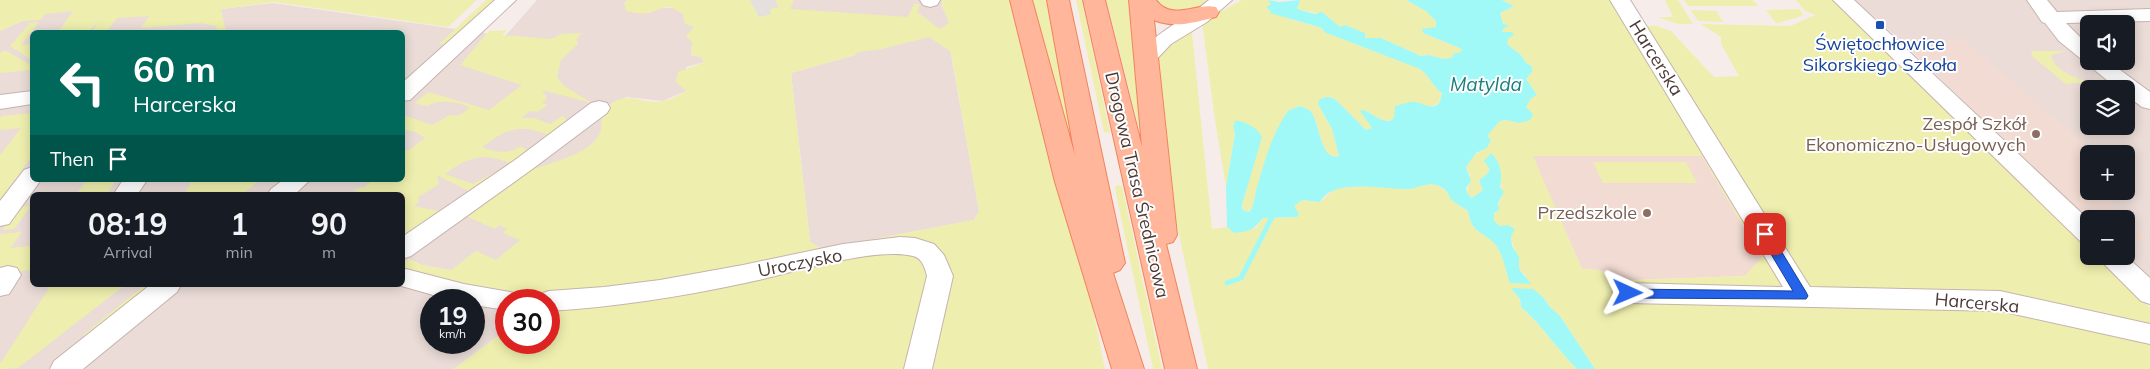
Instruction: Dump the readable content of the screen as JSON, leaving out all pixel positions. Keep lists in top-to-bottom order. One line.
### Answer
{"streets":{"main road":["Drogowa Trasa Średnicowa"],"street":["Harcerska","Uroczysko"]},"water":["Matylda"],"places":{"transit":["Świętochłowice Sikorskiego Szkoła"],"other":["Zespół Szkół Ekonomiczno-Usługowych","Przedszkole"]},"page":{"map_buttons":["+","−"],"turn":["60 m","Harcerska"],"then":"Then","eta":["08:19","Arrival","1","min","90","m"],"speed":"19 km/h","limit":"30"}}
